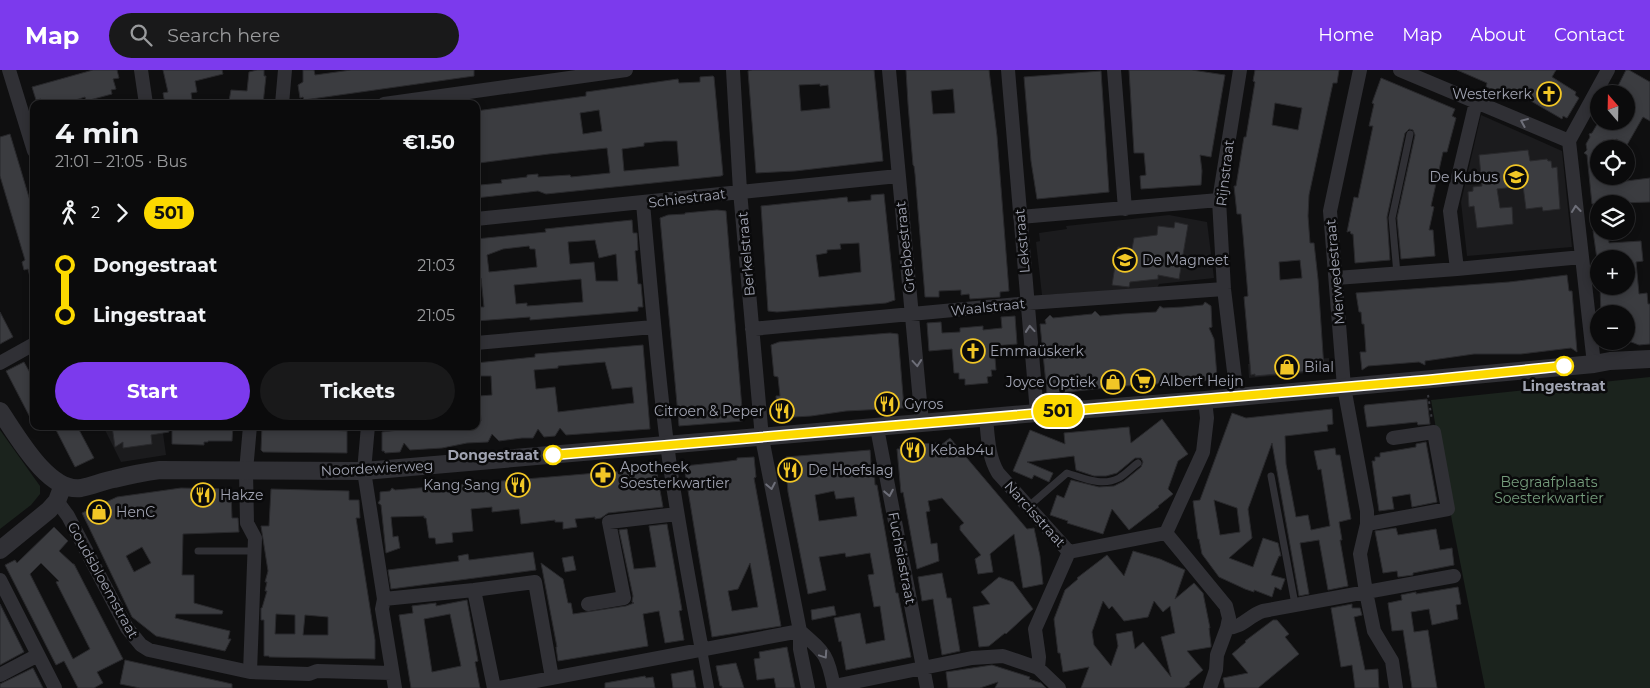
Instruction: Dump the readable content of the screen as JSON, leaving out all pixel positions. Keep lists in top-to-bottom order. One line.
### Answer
{"streets":{"street":["Rijnstraat","Schiestraat","Lekstraat","Grebbestraat","Berkelstraat","Merwedestraat","Waalstraat","Noordewierweg","Narcisstraat","Fuchsiastraat","Goudsbloemstraat"]},"crossings":[["Rijnstraat","Waalstraat"],["Rijnstraat","Noordewierweg"],["Schiestraat","Grebbestraat"],["Schiestraat","Berkelstraat"],["Lekstraat","Waalstraat"],["Lekstraat","Noordewierweg"],["Grebbestraat","Waalstraat"],["Grebbestraat","Noordewierweg"],["Berkelstraat","Waalstraat"],["Berkelstraat","Noordewierweg"],["Merwedestraat","Noordewierweg"],["Noordewierweg","Narcisstraat"],["Noordewierweg","Fuchsiastraat"],["Noordewierweg","Goudsbloemstraat"]],"one_way":["Fuchsiastraat"],"parks":["Begraafplaats Soesterkwartier"],"places":{"church":["Westerkerk","Emmaüskerk"],"school or university":["De Kubus","De Magneet"],"other":["Lingestraat","Dongestraat"],"shop":["Bilal","Joyce Optiek","HenC"],"supermarket":["Albert Heijn"],"restaurant":["Gyros","Citroen & Peper","Kebab4u","De Hoefslag","Kang Sang","Hakze"],"pharmacy":["Apotheek Soesterkwartier"]},"lines":["bus line 501"],"north":"top","page":{"header":"Map","search":"Search here","nav":["Home","Map","About","Contact"],"on_map":"501","map_buttons":["+","−"],"heading":["4 min","21:01 – 21:05 · Bus","€1.50"],"legs":["2","501"],"list":[{"name":"Dongestraat","value":"21:03"},{"name":"Lingestraat","value":"21:05"}],"buttons":["Start","Tickets"]}}
